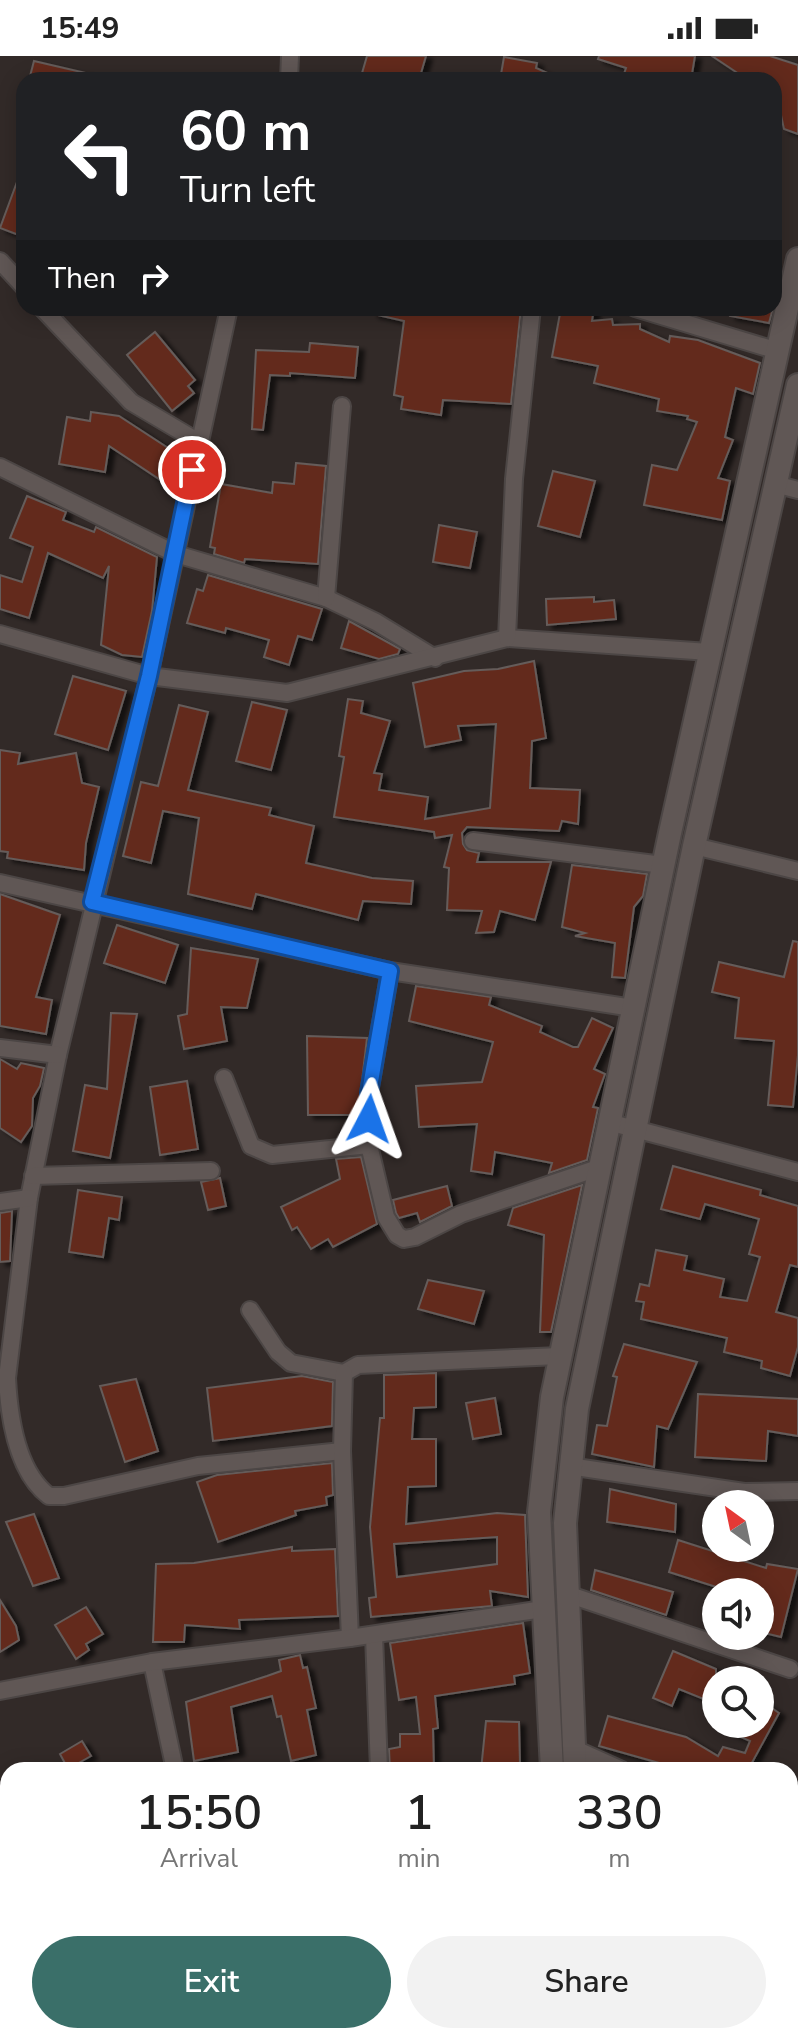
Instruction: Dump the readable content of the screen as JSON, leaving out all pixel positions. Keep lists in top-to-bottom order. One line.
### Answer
{"north":"top left","page":{"status":"15:49","turn":["60 m","Turn left"],"then":"Then","eta":["15:50","Arrival","1","min","330","m"],"buttons":["Exit","Share"]}}
